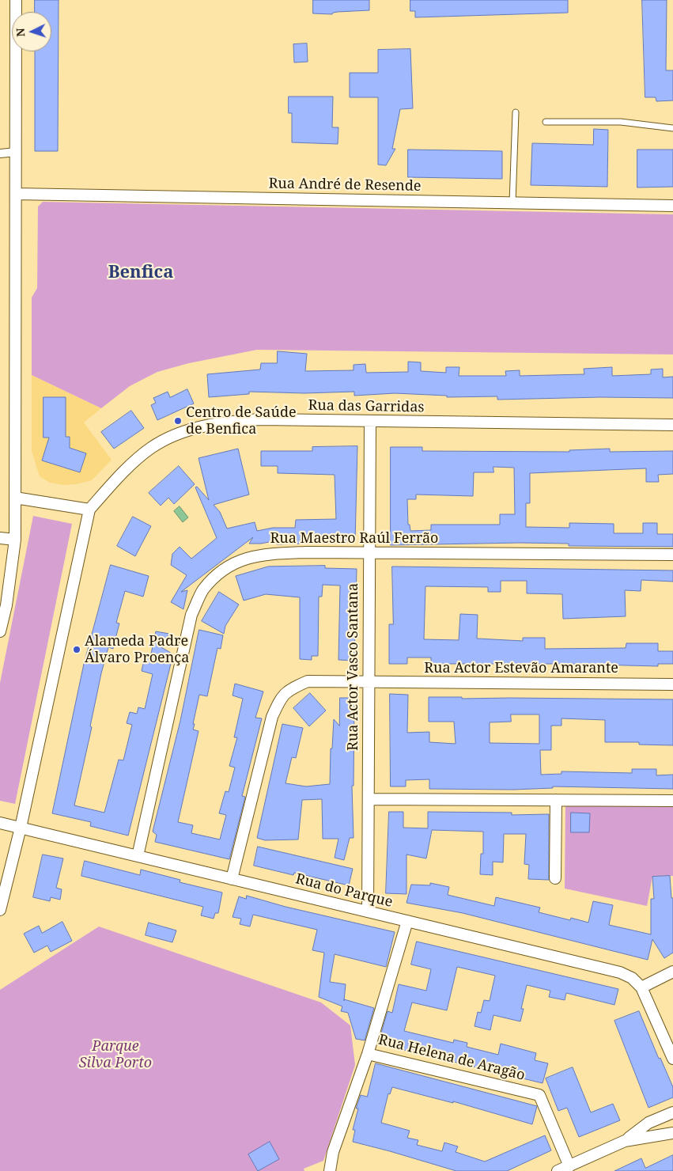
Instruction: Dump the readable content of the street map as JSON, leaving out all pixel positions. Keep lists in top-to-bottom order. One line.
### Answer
{"streets":{"street":["Rua André de Resende","Rua das Garridas","Rua Maestro Raúl Ferrão","Rua Actor Vasco Santana","Rua Actor Estevão Amarante","Rua do Parque","Rua Helena de Aragão"]},"crossings":[["Rua das Garridas","Rua Actor Vasco Santana"],["Rua Maestro Raúl Ferrão","Rua Actor Vasco Santana"],["Rua Maestro Raúl Ferrão","Rua do Parque"],["Rua Actor Vasco Santana","Rua Actor Estevão Amarante"],["Rua Actor Vasco Santana","Rua do Parque"],["Rua Actor Estevão Amarante","Rua do Parque"],["Rua do Parque","Rua Helena de Aragão"]],"districts":["Benfica"],"parks":["Parque Silva Porto"],"places":["Centro de Saúde de Benfica","Alameda Padre Álvaro Proença"],"north":"left"}
